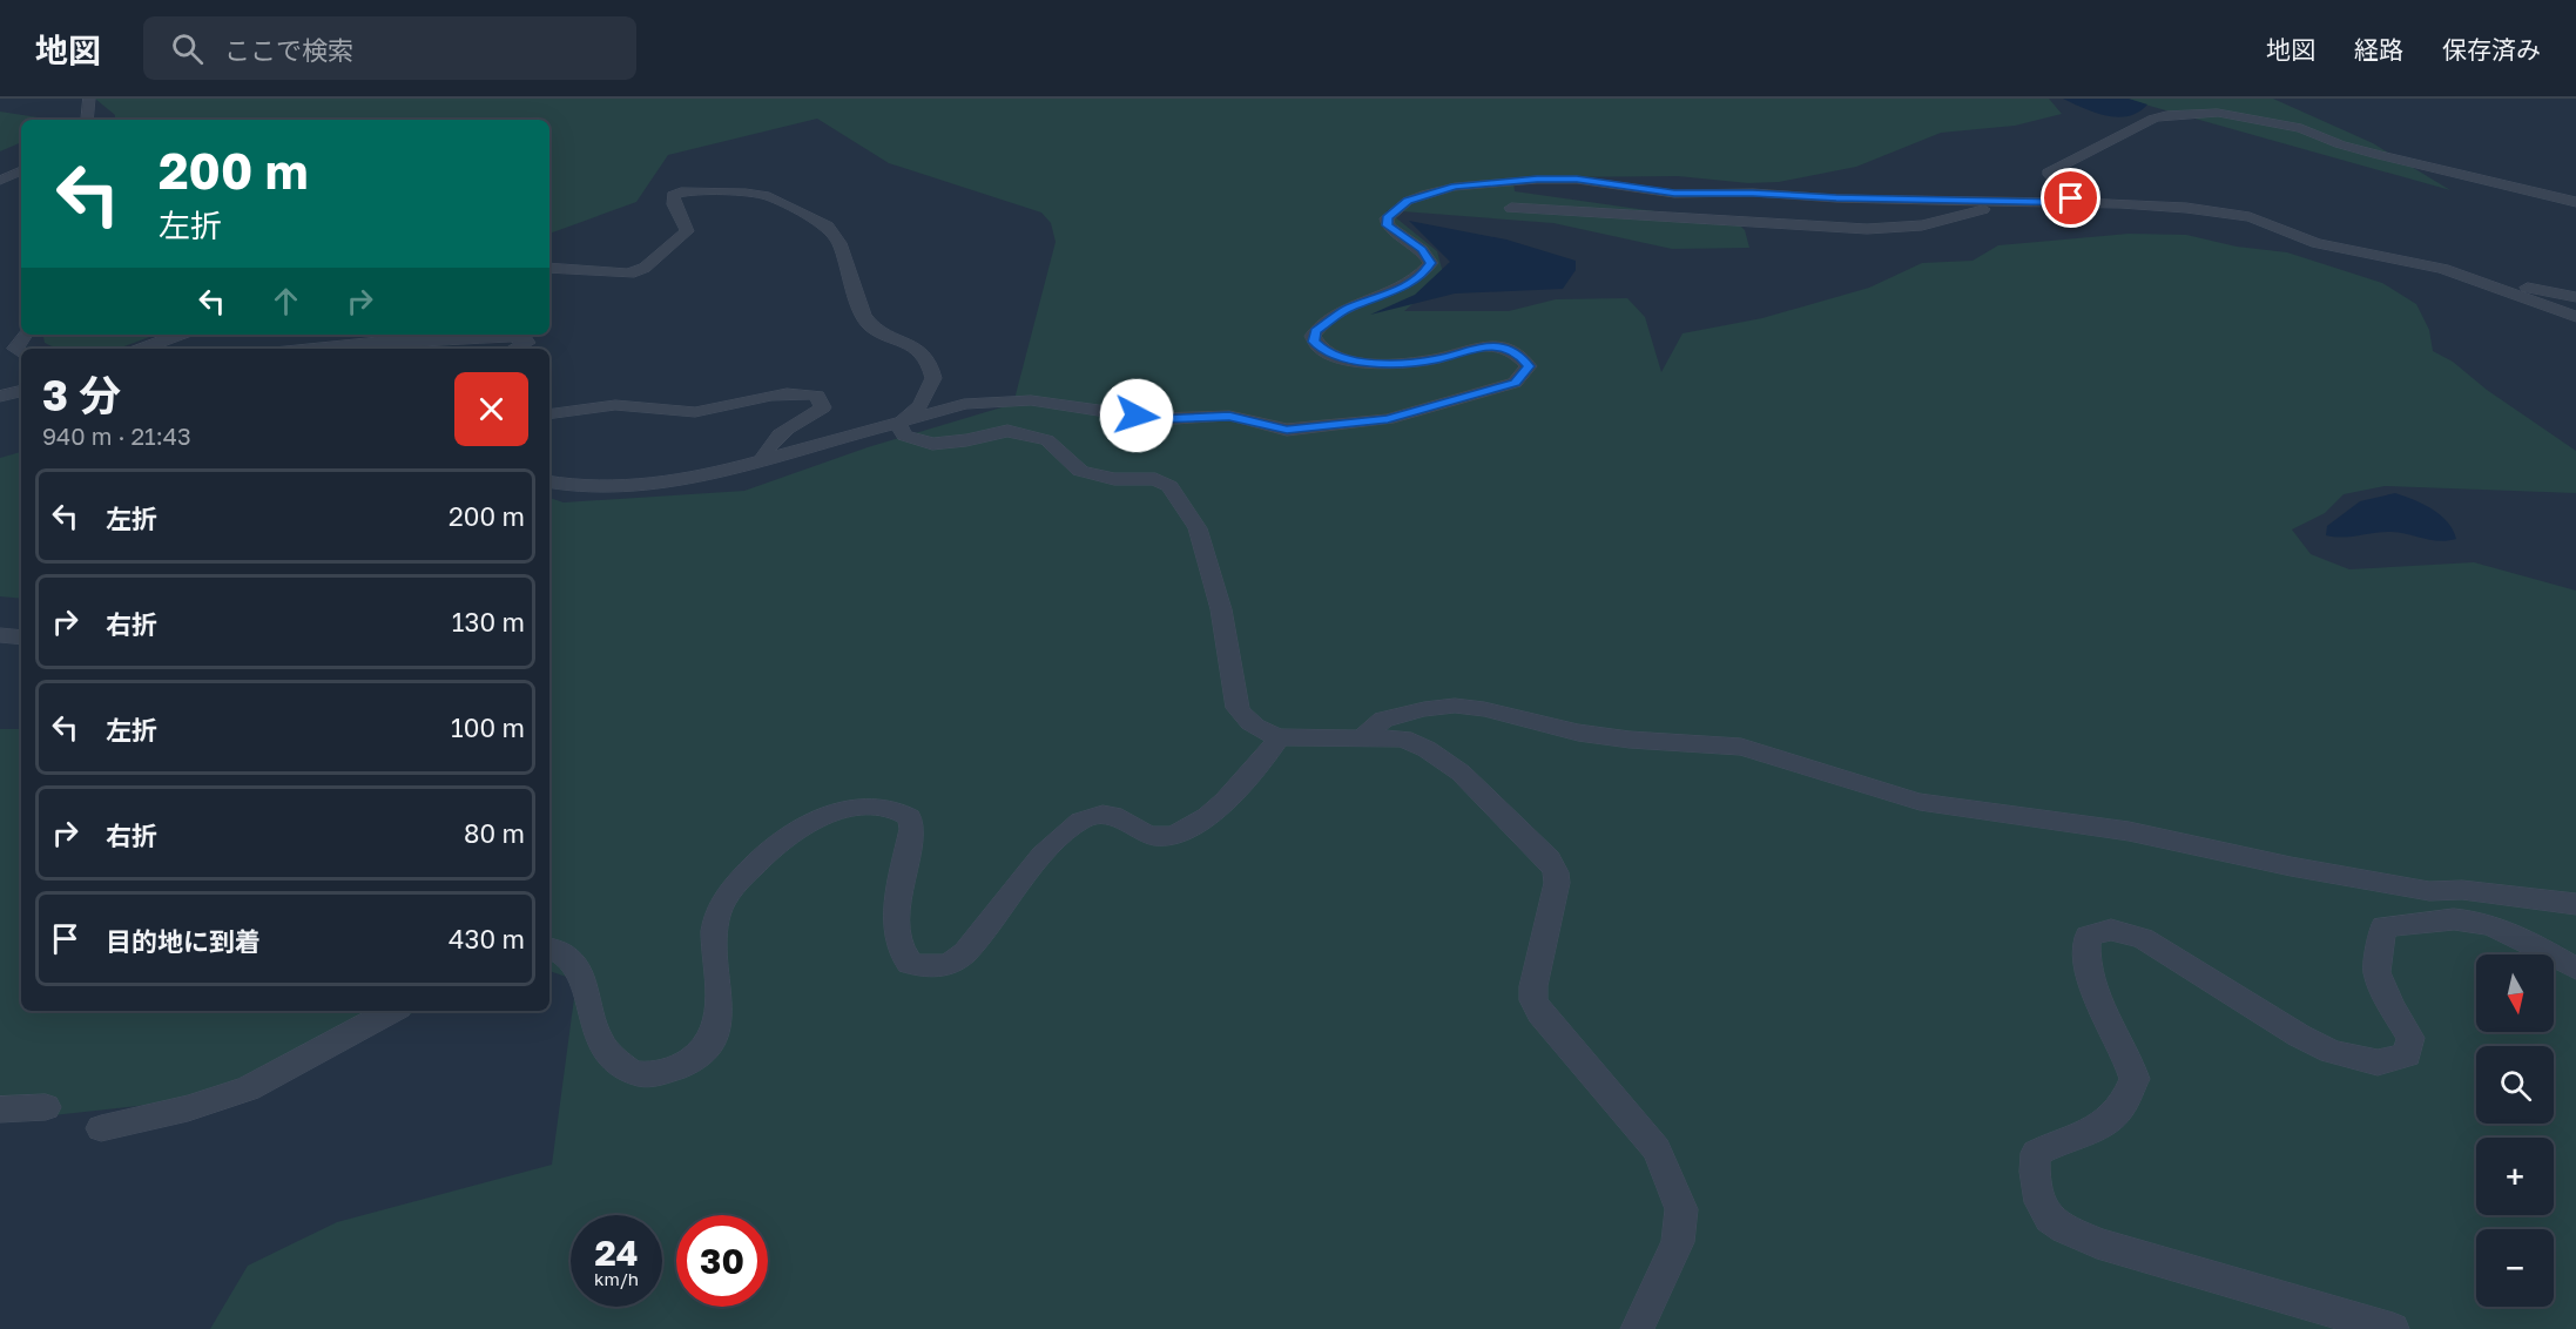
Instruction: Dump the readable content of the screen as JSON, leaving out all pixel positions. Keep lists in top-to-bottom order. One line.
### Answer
{"north":"bottom","page":{"header":"地図","search":"ここで検索","nav":["地図","経路","保存済み"],"turn":["200 m","左折"],"heading":["3 分","940 m · 21:43"],"list":[{"name":"左折","value":"200 m"},{"name":"右折","value":"130 m"},{"name":"左折","value":"100 m"},{"name":"右折","value":"80 m"},{"name":"目的地に到着","value":"430 m"}],"map_buttons":["+","−"],"speed":"24 km/h","limit":"30"}}
